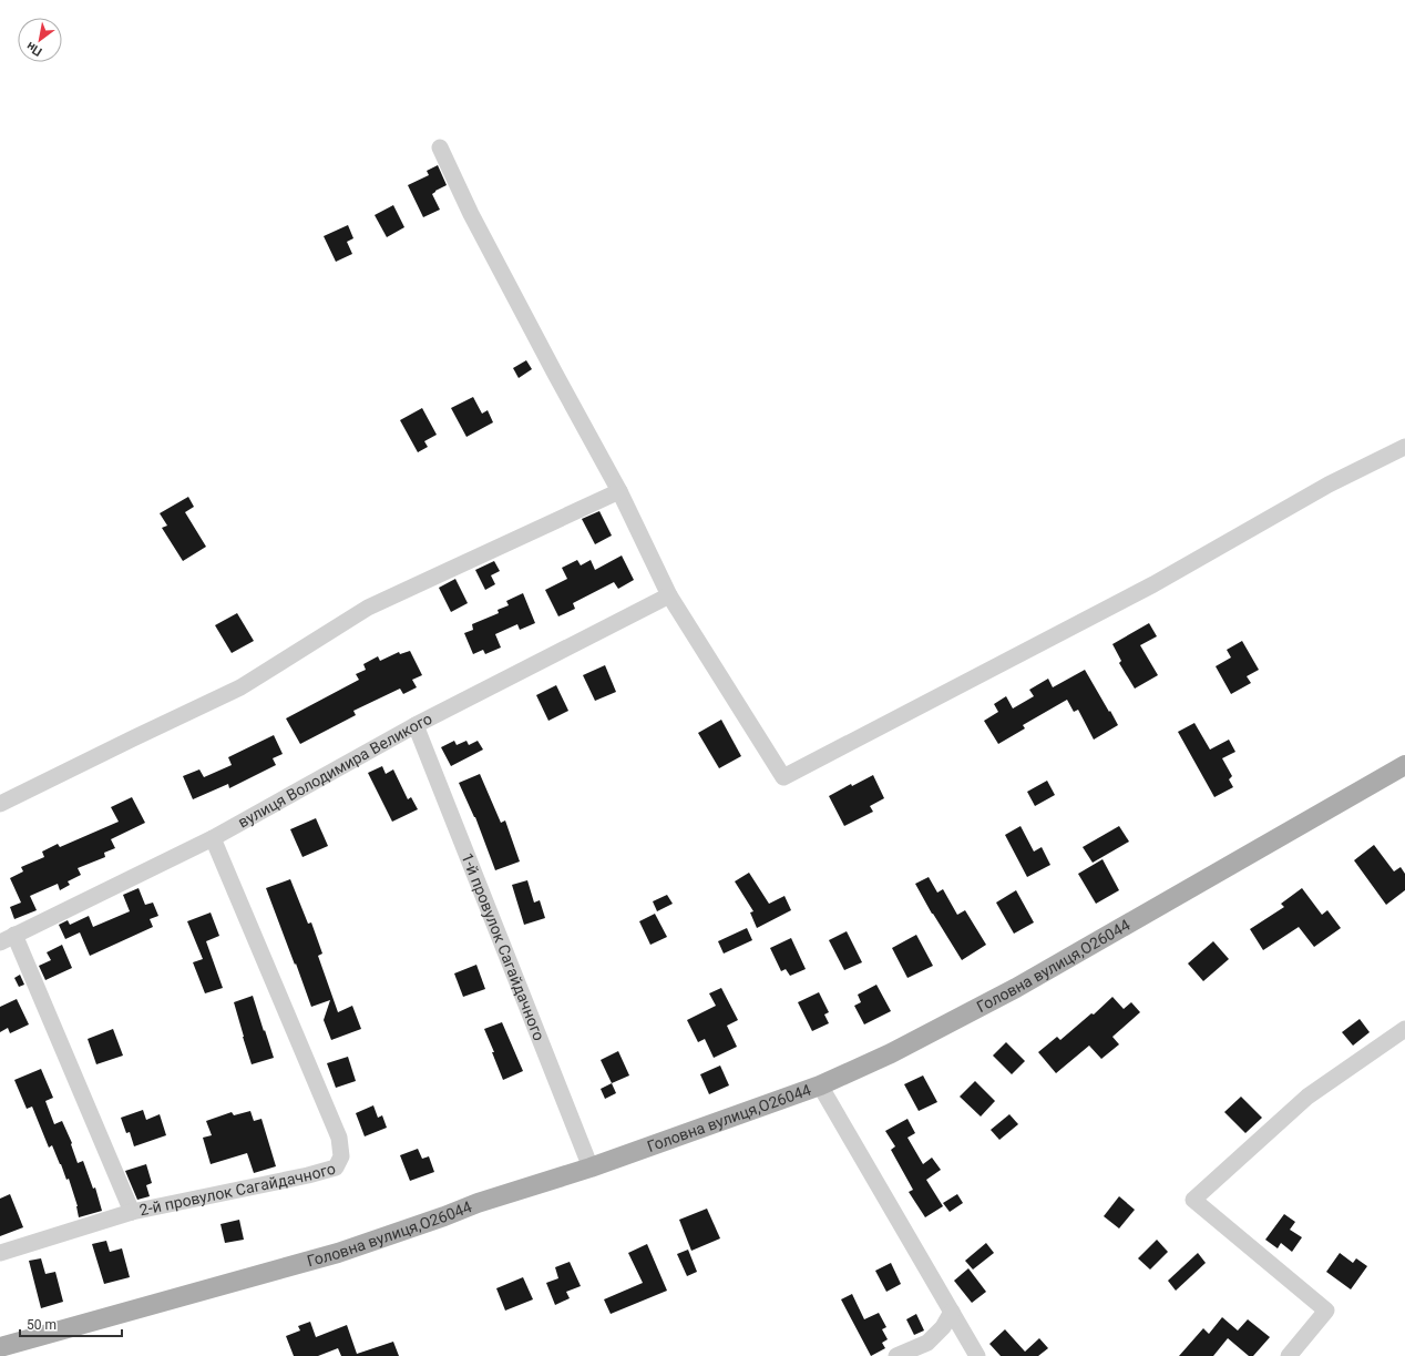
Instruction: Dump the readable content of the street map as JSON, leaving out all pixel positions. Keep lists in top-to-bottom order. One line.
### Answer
{"streets":{"main road":["Головна вулиця,О26044"],"street":["вулиця Володимира Великого","1-й провулок Сагайдачного","2-й провулок Сагайдачного"]},"crossings":[["вулиця Володимира Великого","1-й провулок Сагайдачного"],["вулиця Володимира Великого","2-й провулок Сагайдачного"],["1-й провулок Сагайдачного","Головна вулиця,О26044"]],"scale_bar":"50 m","north":"bottom left"}
